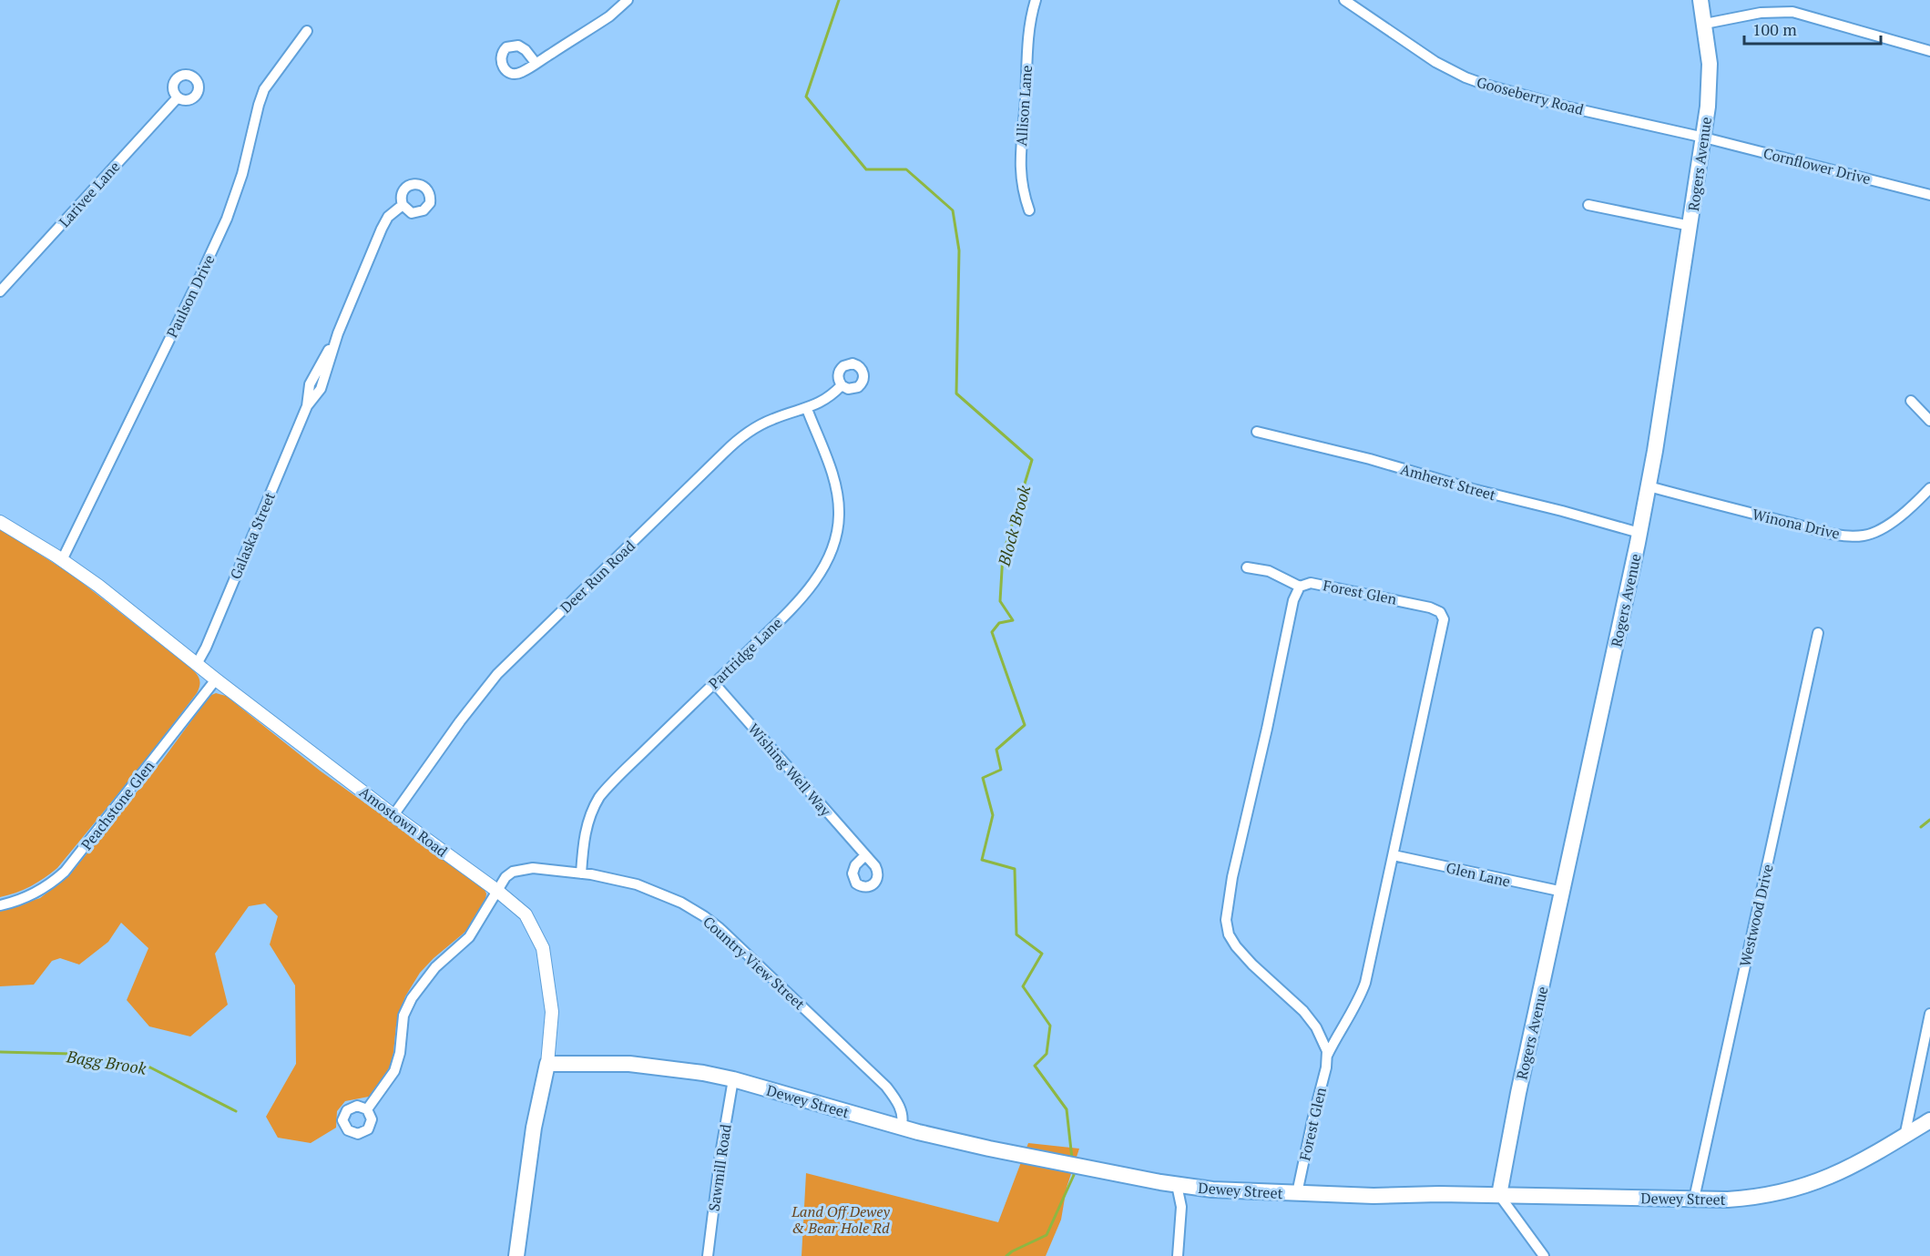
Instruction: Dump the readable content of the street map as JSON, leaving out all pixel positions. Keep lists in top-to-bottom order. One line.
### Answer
{"streets":{"main road":["Rogers Avenue","Amostown Road","Dewey Street"],"street":["Gooseberry Road","Allison Lane","Cornflower Drive","Larivee Lane","Paulson Drive","Amherst Street","Winona Drive","Galaska Street","Deer Run Road","Forest Glen","Partridge Lane","Wishing Well Way","Peachstone Glen","Glen Lane","Westwood Drive","Country View Street","Sawmill Road"]},"crossings":[["Gooseberry Road","Rogers Avenue"],["Gooseberry Road","Cornflower Drive"],["Rogers Avenue","Cornflower Drive"],["Rogers Avenue","Amherst Street"],["Rogers Avenue","Winona Drive"],["Rogers Avenue","Glen Lane"],["Rogers Avenue","Dewey Street"],["Paulson Drive","Amostown Road"],["Galaska Street","Amostown Road"],["Deer Run Road","Partridge Lane"],["Deer Run Road","Amostown Road"],["Forest Glen","Glen Lane"],["Forest Glen","Dewey Street"],["Partridge Lane","Wishing Well Way"],["Partridge Lane","Country View Street"],["Peachstone Glen","Amostown Road"],["Amostown Road","Country View Street"],["Amostown Road","Dewey Street"],["Westwood Drive","Dewey Street"],["Country View Street","Dewey Street"],["Dewey Street","Sawmill Road"]],"water":["Block Brook","Bagg Brook"],"parks":["Land Off Dewey & Bear Hole Rd"],"scale_bar":"100 m"}
